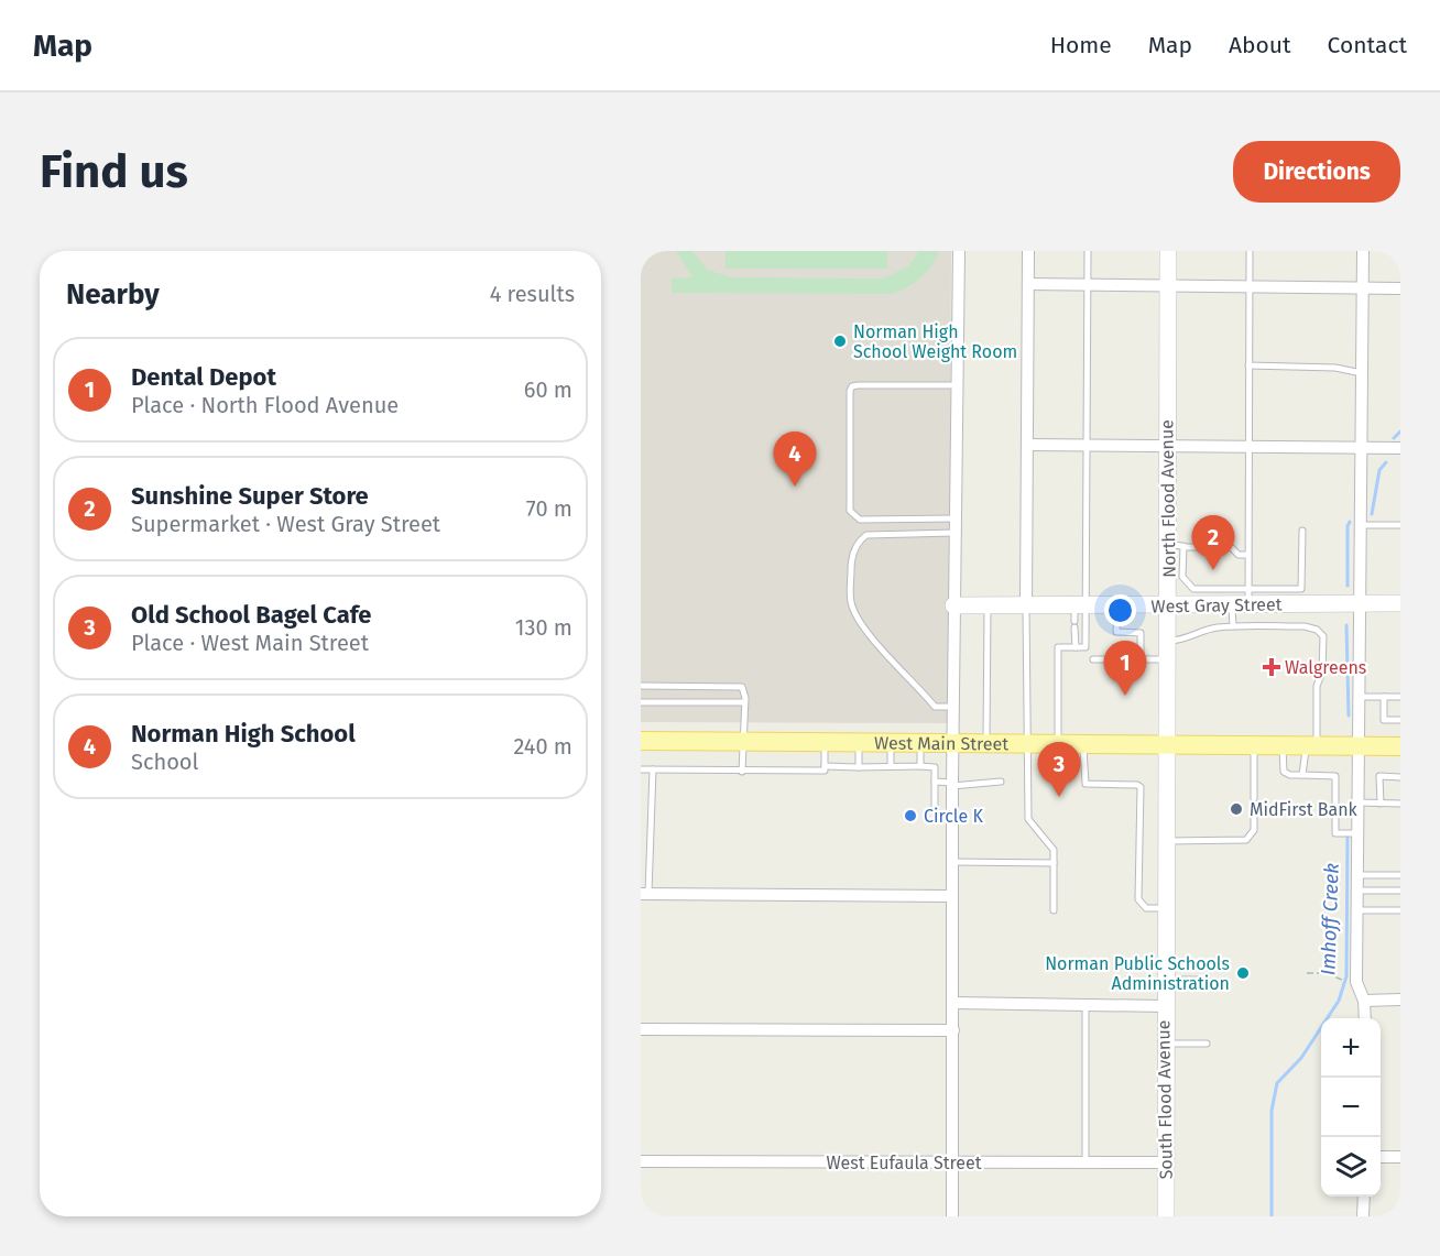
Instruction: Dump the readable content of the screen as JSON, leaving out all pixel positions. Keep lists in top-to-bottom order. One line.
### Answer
{"streets":{"main road":["West Main Street"],"street":["North Flood Avenue","West Gray Street","South Flood Avenue","West Eufaula Street"]},"crossings":[["North Flood Avenue","West Gray Street"],["North Flood Avenue","West Main Street"],["North Flood Avenue","South Flood Avenue"],["West Main Street","South Flood Avenue"],["South Flood Avenue","West Eufaula Street"]],"water":["Imhoff Creek"],"places":{"other":["Norman High School Weight Room","MidFirst Bank","Circle K","Norman Public Schools Administration"],"health":["Walgreens"]},"page":{"header":"Map","nav":["Home","Map","About","Contact"],"buttons":"Directions","title":"Find us","heading":["Nearby","4 results"],"list":[{"mark":"1","name":"Dental Depot","note":"Place · North Flood Avenue","value":"60 m"},{"mark":"2","name":"Sunshine Super Store","note":"Supermarket · West Gray Street","value":"70 m"},{"mark":"3","name":"Old School Bagel Cafe","note":"Place · West Main Street","value":"130 m"},{"mark":"4","name":"Norman High School","note":"School","value":"240 m"}],"pins":["4","2","1","3"],"map_buttons":["+","−"]}}
